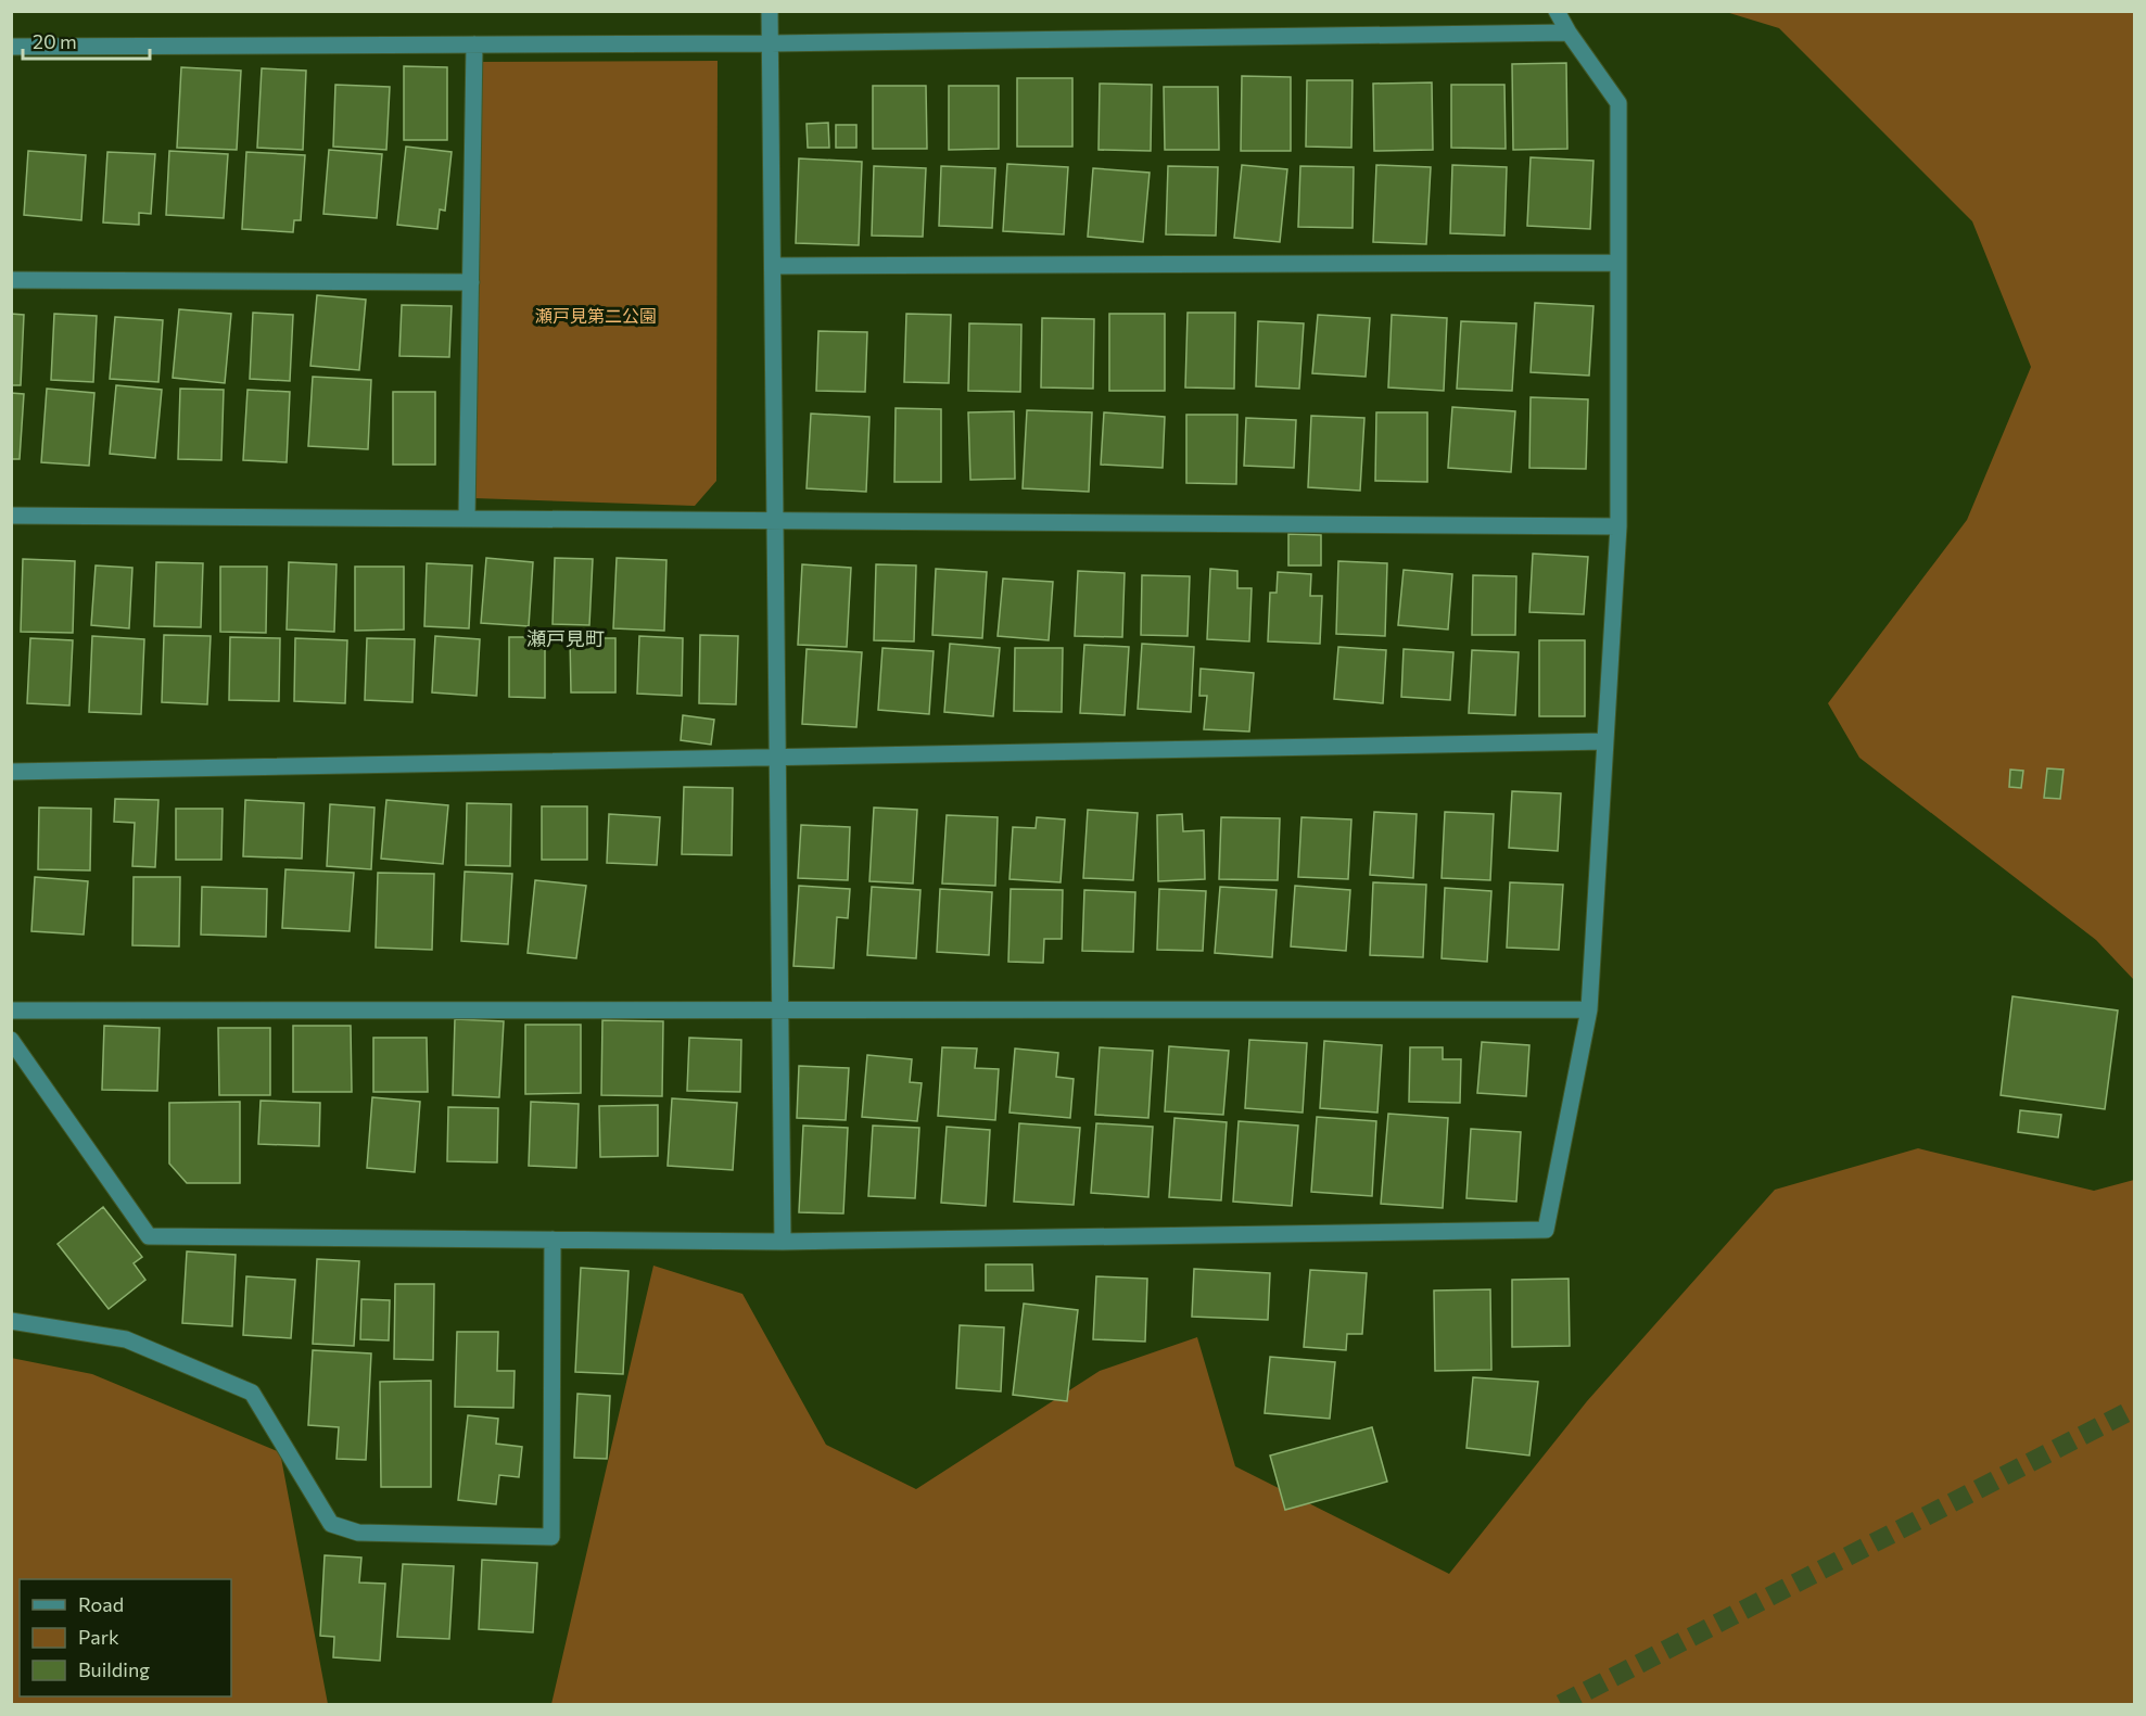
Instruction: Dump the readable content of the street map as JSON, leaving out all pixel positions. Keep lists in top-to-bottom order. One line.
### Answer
{"districts":["瀬戸見町"],"parks":["瀬戸見第二公園"],"legend":["Road","Park","Building"],"scale_bar":"20 m"}
